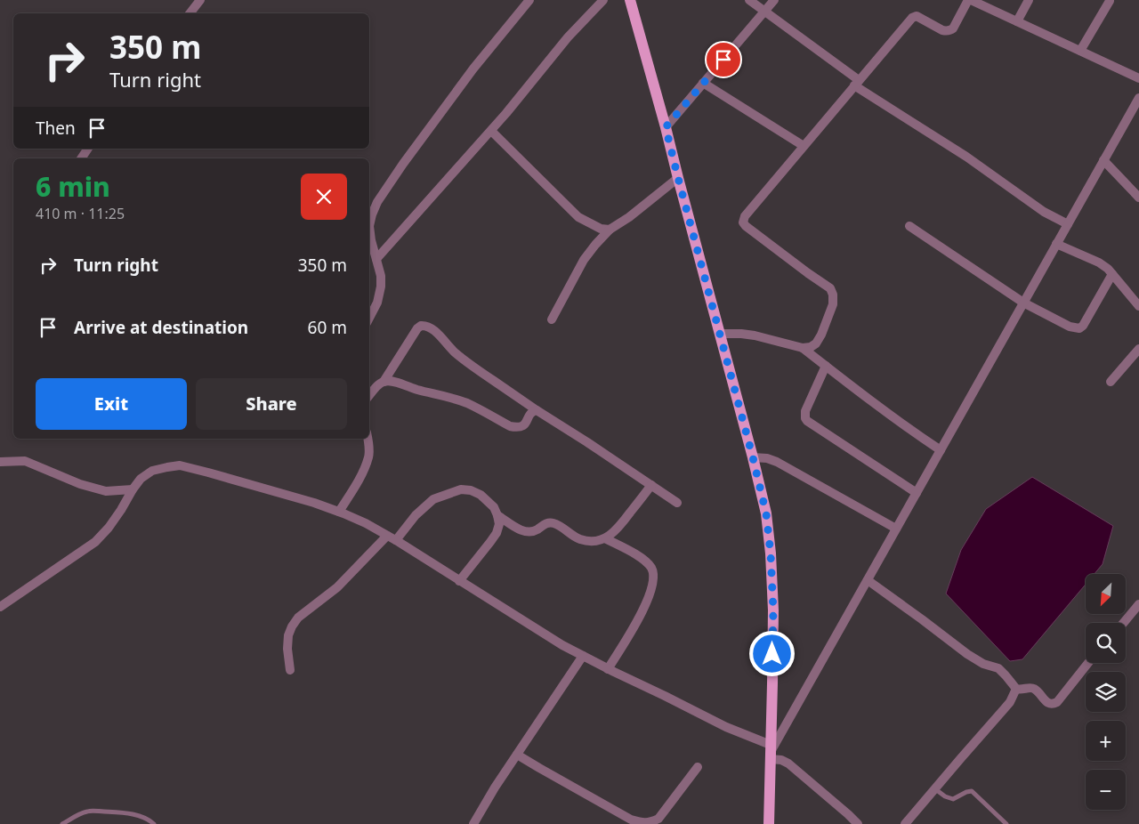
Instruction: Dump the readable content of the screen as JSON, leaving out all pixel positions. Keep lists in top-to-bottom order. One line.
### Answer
{"north":"bottom left","page":{"turn":["350 m","Turn right"],"then":"Then","heading":["6 min","410 m · 11:25"],"list":[{"name":"Turn right","value":"350 m"},{"name":"Arrive at destination","value":"60 m"}],"buttons":["Exit","Share"],"map_buttons":["+","−"]}}
